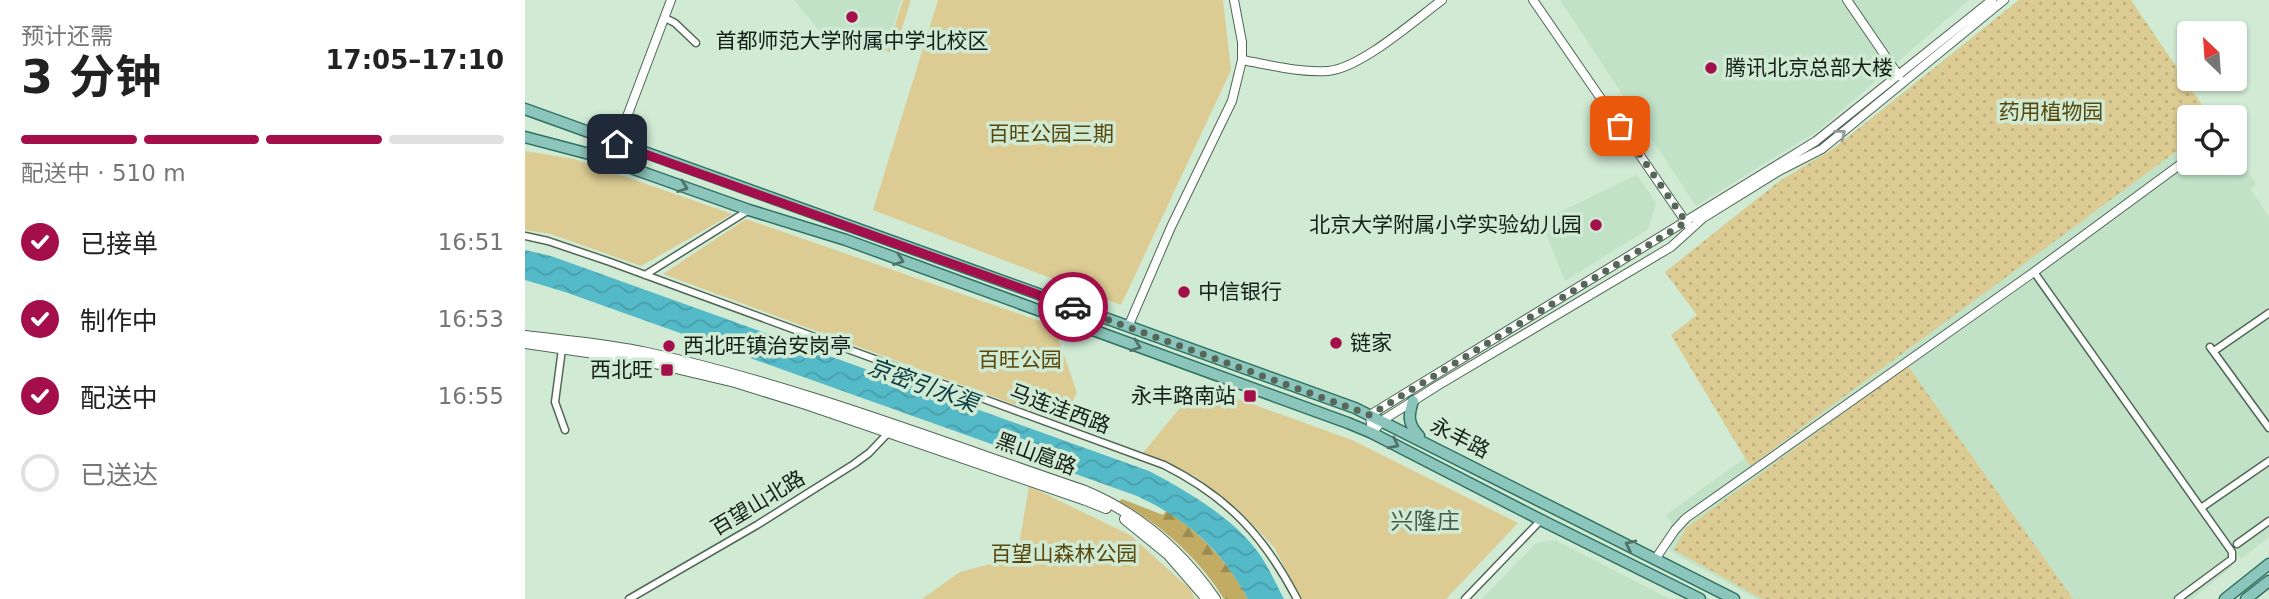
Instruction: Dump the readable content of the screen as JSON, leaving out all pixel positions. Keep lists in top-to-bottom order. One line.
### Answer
{"streets":{"main road":["永丰路","黑山扈路"],"street":["马连洼西路","百望山北路"]},"crossings":[["黑山扈路","百望山北路"]],"districts":["兴隆庄"],"water":["京密引水渠"],"parks":["药用植物园","百旺公园三期","百旺公园","百望山森林公园"],"places":{"other":["首都师范大学附属中学北校区","腾讯北京总部大楼","北京大学附属小学实验幼儿园","中信银行","链家","西北旺镇治安岗亭"],"transit":["西北旺","永丰路南站"]},"north":"top left","page":{"heading":["3 分钟","预计还需","17:05–17:10"],"bar":"配送中 · 510 m","list":[["已接单","16:51"],["制作中","16:53"],["配送中","16:55"],"已送达"]}}
